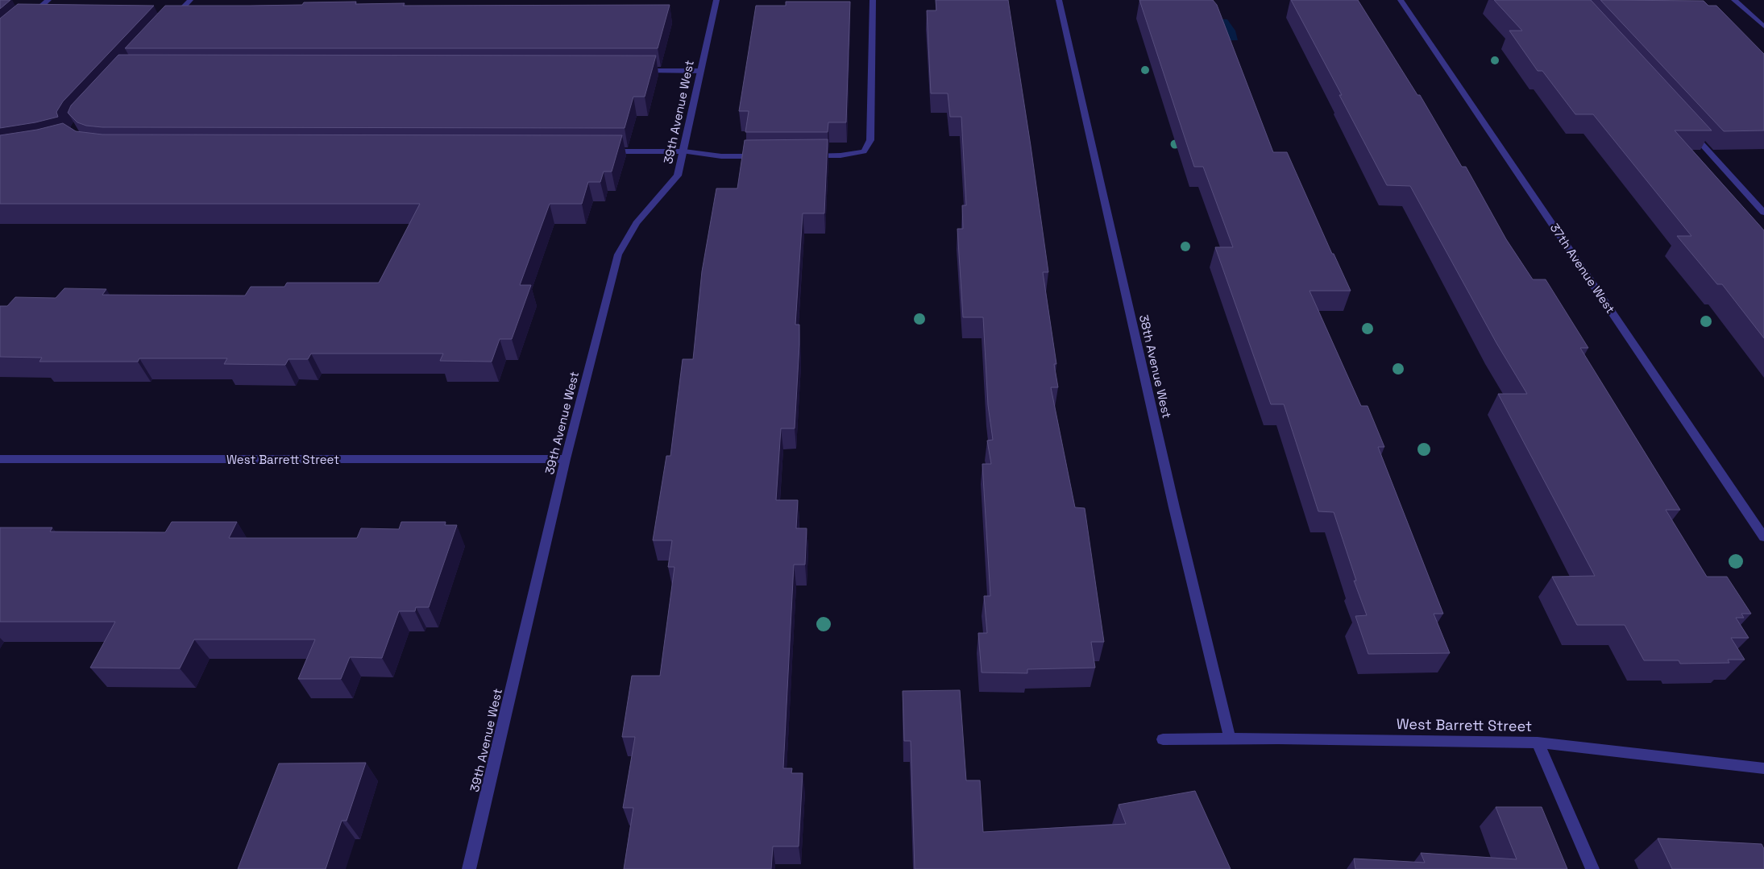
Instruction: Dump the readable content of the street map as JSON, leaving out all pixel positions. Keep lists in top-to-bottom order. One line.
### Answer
{"streets":{"street":["39th Avenue West","37th Avenue West","38th Avenue West","West Barrett Street"]},"crossings":[["39th Avenue West","West Barrett Street"],["38th Avenue West","West Barrett Street"]]}
